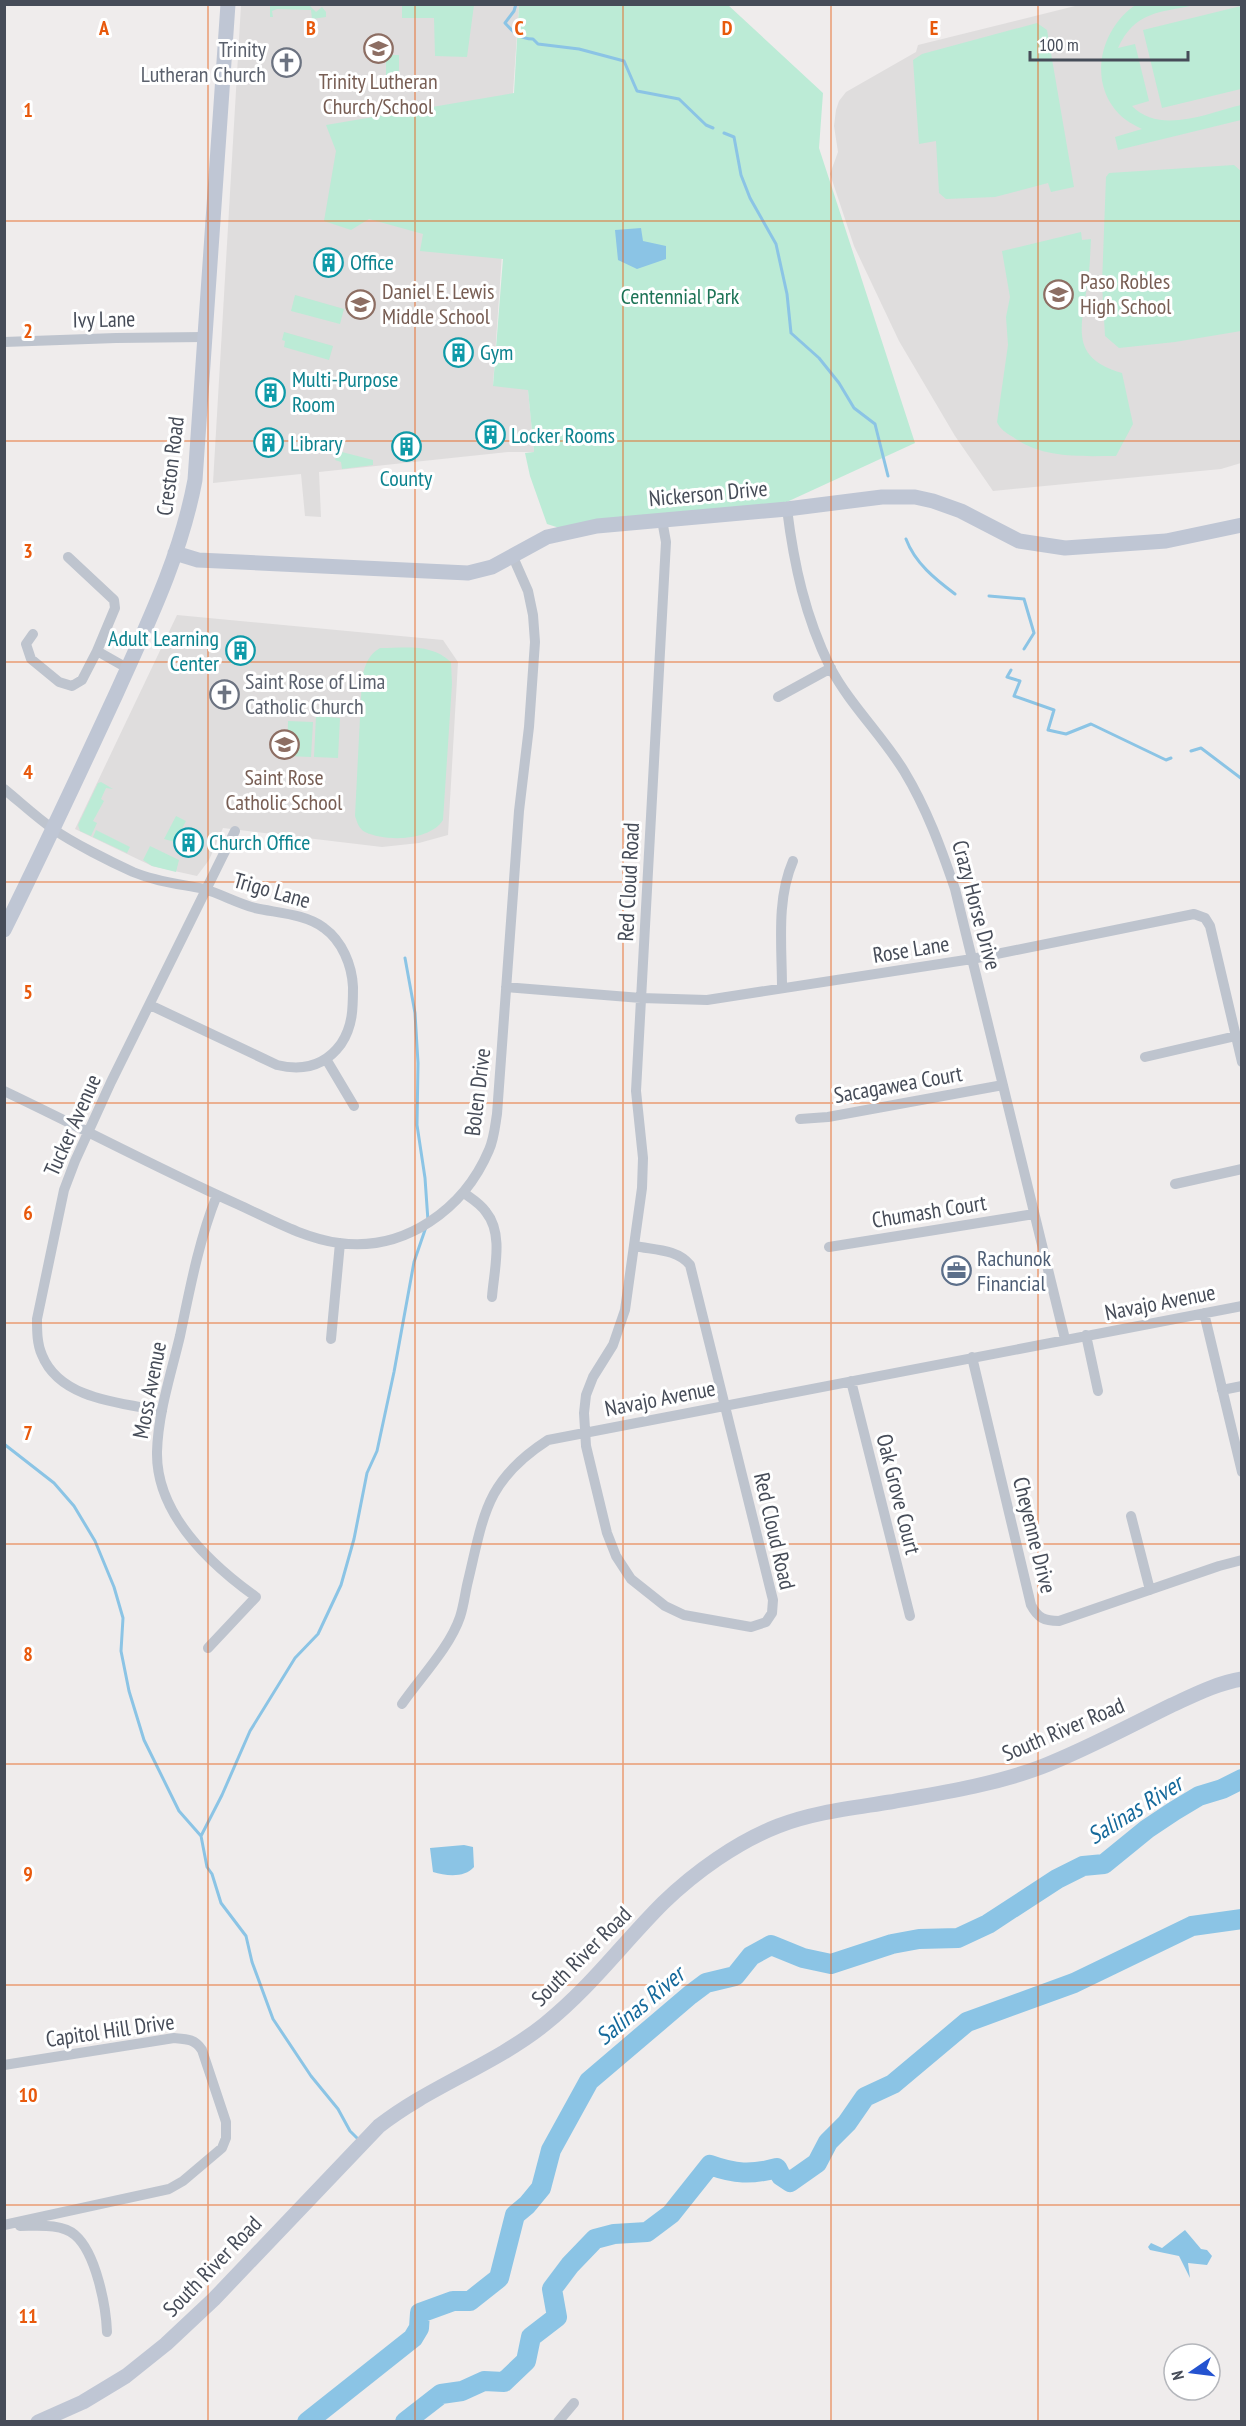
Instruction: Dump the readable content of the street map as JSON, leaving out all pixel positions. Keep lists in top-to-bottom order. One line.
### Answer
{"streets":{"main road":["Creston Road","Nickerson Drive","South River Road"],"street":["Ivy Lane","Red Cloud Road","Trigo Lane","Crazy Horse Drive","Rose Lane","Sacagawea Court","Bolen Drive","Tucker Avenue","Chumash Court","Navajo Avenue","Moss Avenue","Oak Grove Court","Cheyenne Drive","Capitol Hill Drive"]},"crossings":[["Ivy Lane","Creston Road"],["Creston Road","Nickerson Drive"],["Creston Road","Trigo Lane"],["Nickerson Drive","Red Cloud Road"],["Nickerson Drive","Crazy Horse Drive"],["Nickerson Drive","Bolen Drive"],["Red Cloud Road","Rose Lane"],["Red Cloud Road","Navajo Avenue"],["Trigo Lane","Tucker Avenue"],["Crazy Horse Drive","Rose Lane"],["Crazy Horse Drive","Sacagawea Court"],["Crazy Horse Drive","Chumash Court"],["Crazy Horse Drive","Navajo Avenue"],["Rose Lane","Bolen Drive"],["Bolen Drive","Tucker Avenue"],["Bolen Drive","Moss Avenue"],["Tucker Avenue","Moss Avenue"],["Navajo Avenue","Oak Grove Court"],["Navajo Avenue","Cheyenne Drive"]],"water":["Salinas River"],"parks":["Centennial Park"],"places":{"school or university":["Trinity Lutheran Church/School","Paso Robles High School","Daniel E. Lewis Middle School","Saint Rose Catholic School"],"church":["Trinity Lutheran Church","Saint Rose of Lima Catholic Church"],"building":["Office","Gym","Multi-Purpose Room","Locker Rooms","Library","County","Adult Learning Center","Church Office"],"office":["Rachunok Financial"]},"scale_bar":"100 m","north":"left","grid":{"columns":["A","B","C","D","E"],"rows":["1","2","3","4","5","6","7","8","9","10","11"]}}
